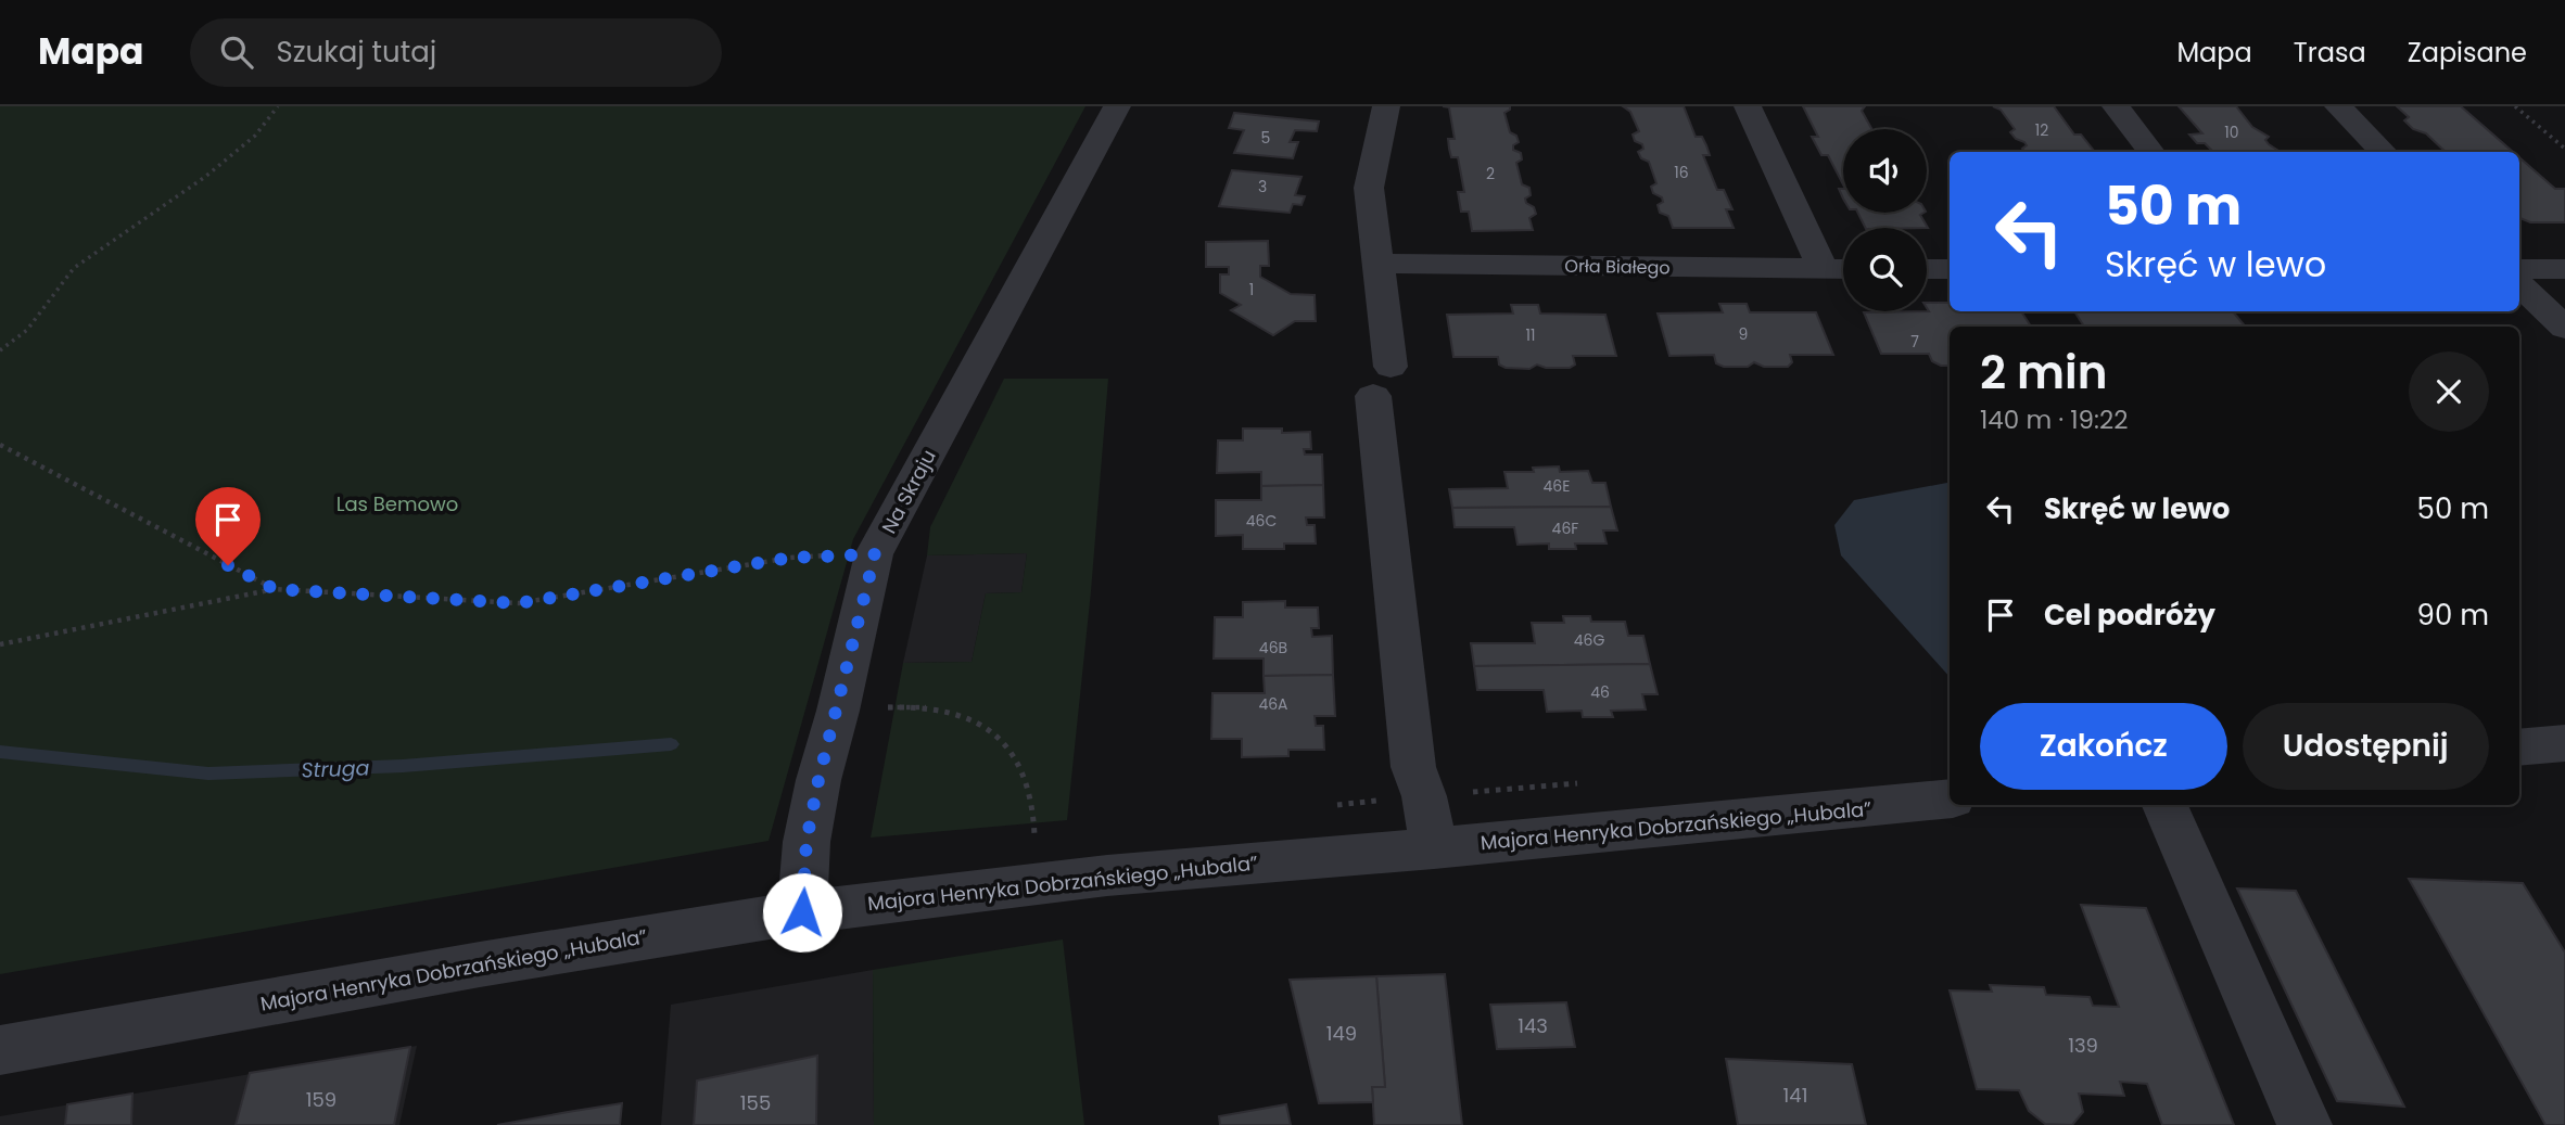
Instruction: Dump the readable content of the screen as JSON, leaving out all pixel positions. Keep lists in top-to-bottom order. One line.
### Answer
{"streets":{"street":["Orła Białego","Na Skraju","Majora Henryka Dobrzańskiego „Hubala”"]},"crossings":[["Na Skraju","Majora Henryka Dobrzańskiego „Hubala”"]],"water":["Struga"],"parks":["Las Bemowo"],"house_numbers":["12","10","5","16","2","3","1","9","11","7","46E","46C","46F","46G","46B","46","46A","143","149","139","141","159","155"],"page":{"header":"Mapa","search":"Szukaj tutaj","nav":["Mapa","Trasa","Zapisane"],"turn":["50 m","Skręć w lewo"],"heading":["2 min","140 m · 19:22"],"list":[{"name":"Skręć w lewo","value":"50 m"},{"name":"Cel podróży","value":"90 m"}],"buttons":["Zakończ","Udostępnij"]}}
